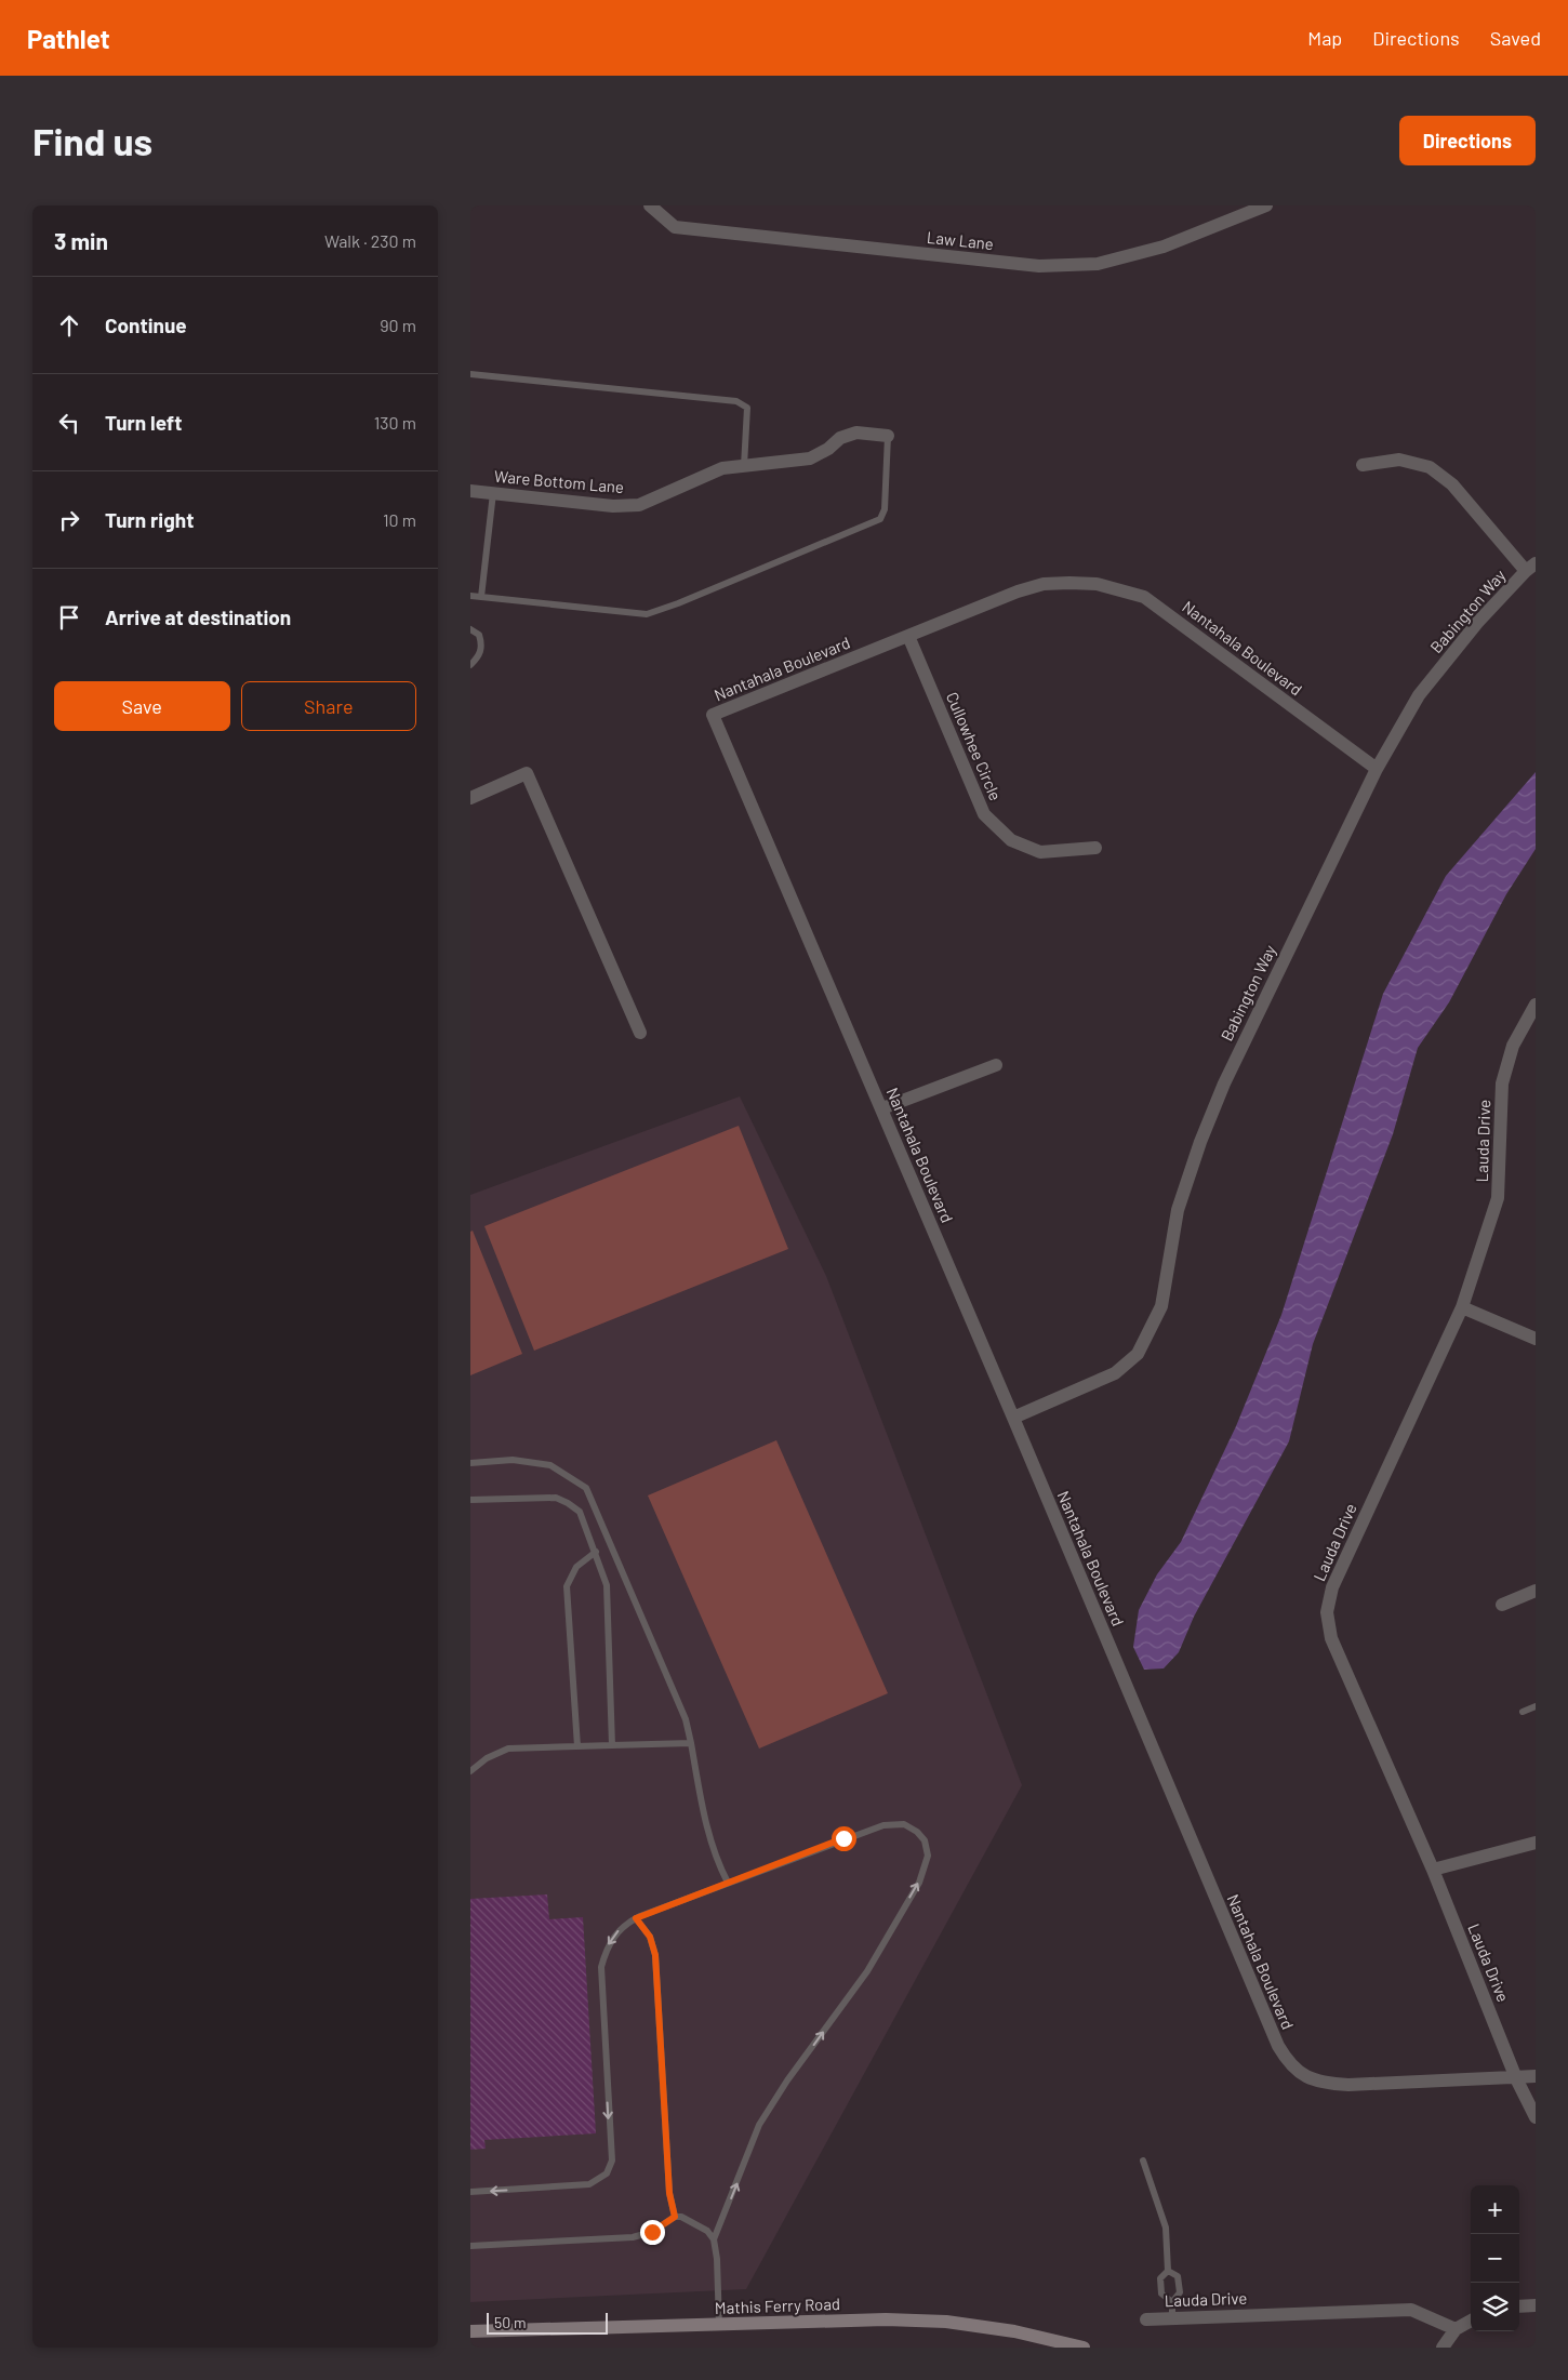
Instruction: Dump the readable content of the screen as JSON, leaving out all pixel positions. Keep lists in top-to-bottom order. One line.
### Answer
{"streets":{"main road":["Mathis Ferry Road"],"street":["Law Lane","Ware Bottom Lane","Babington Way","Nantahala Boulevard","Cullowhee Circle","Lauda Drive"]},"crossings":[["Babington Way","Nantahala Boulevard"],["Nantahala Boulevard","Cullowhee Circle"],["Nantahala Boulevard","Lauda Drive"]],"scale_bar":"50 m","page":{"header":"Pathlet","nav":["Map","Directions","Saved"],"buttons":["Directions",["Save","Share"]],"title":"Find us","heading":["3 min","Walk · 230 m"],"list":[["Continue","90 m"],["Turn left","130 m"],["Turn right","10 m"],"Arrive at destination"],"map_buttons":["+","−"],"scale":"50 m"}}
